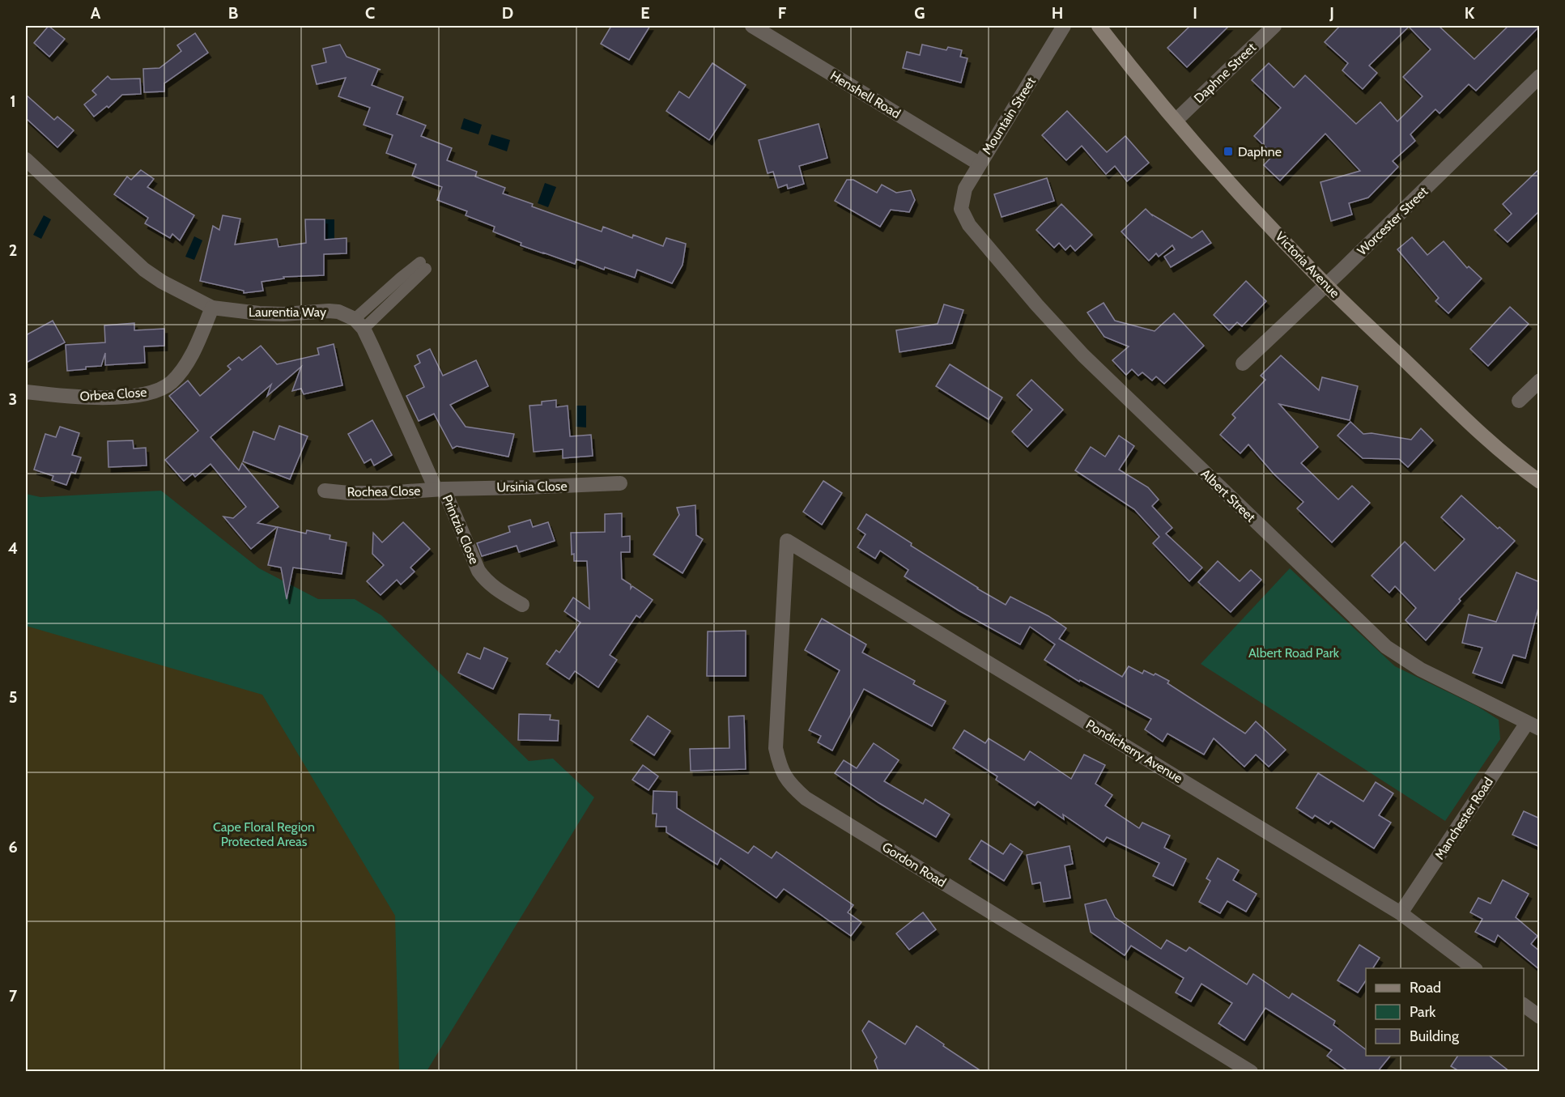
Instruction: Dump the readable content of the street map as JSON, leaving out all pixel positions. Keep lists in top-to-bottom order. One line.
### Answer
{"streets":{"street":["Daphne Street","Henshell Road","Mountain Street","Worcester Street","Victoria Avenue","Laurentia Way","Orbea Close","Ursinia Close","Rochea Close","Albert Street","Printzia Close","Pondicherry Avenue","Manchester Road","Gordon Road"]},"crossings":[["Daphne Street","Victoria Avenue"],["Henshell Road","Mountain Street"],["Mountain Street","Albert Street"],["Worcester Street","Victoria Avenue"],["Laurentia Way","Orbea Close"],["Ursinia Close","Rochea Close"],["Ursinia Close","Printzia Close"],["Rochea Close","Printzia Close"],["Albert Street","Manchester Road"],["Pondicherry Avenue","Manchester Road"],["Pondicherry Avenue","Gordon Road"]],"parks":["Albert Road Park","Cape Floral Region Protected Areas"],"places":{"transit":["Daphne"]},"legend":["Road","Park","Building"],"grid":{"columns":["A","B","C","D","E","F","G","H","I","J","K"],"rows":["1","2","3","4","5","6","7"]}}
